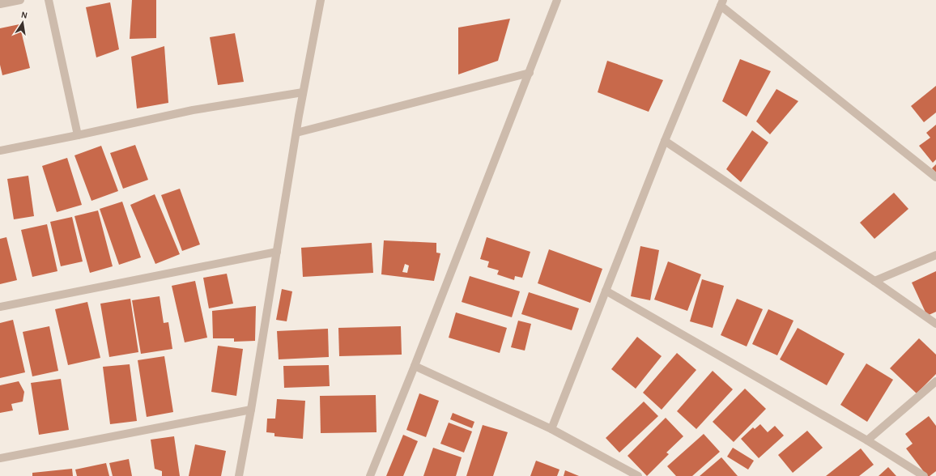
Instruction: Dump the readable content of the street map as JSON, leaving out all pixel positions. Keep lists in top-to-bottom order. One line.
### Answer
{"north":"top"}
